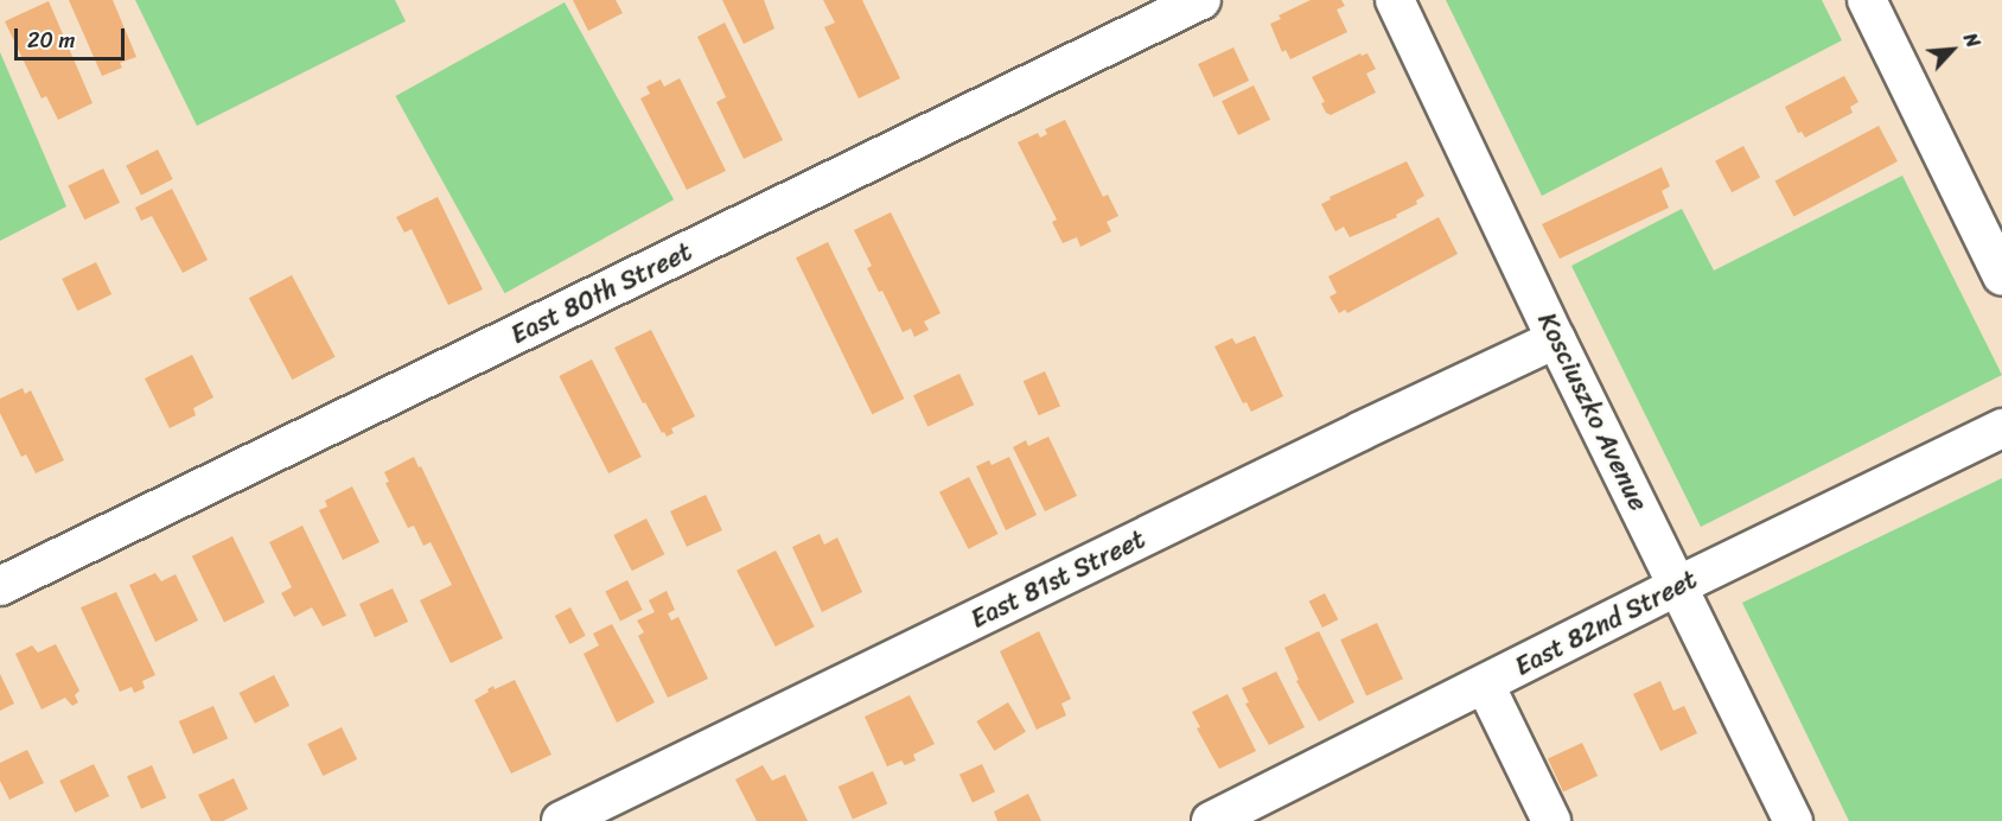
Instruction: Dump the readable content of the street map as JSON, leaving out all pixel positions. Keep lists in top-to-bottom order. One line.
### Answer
{"streets":{"street":["East 80th Street","Kosciuszko Avenue","East 81st Street","East 82nd Street"]},"crossings":[["Kosciuszko Avenue","East 81st Street"],["Kosciuszko Avenue","East 82nd Street"]],"scale_bar":"20 m","north":"top right"}
